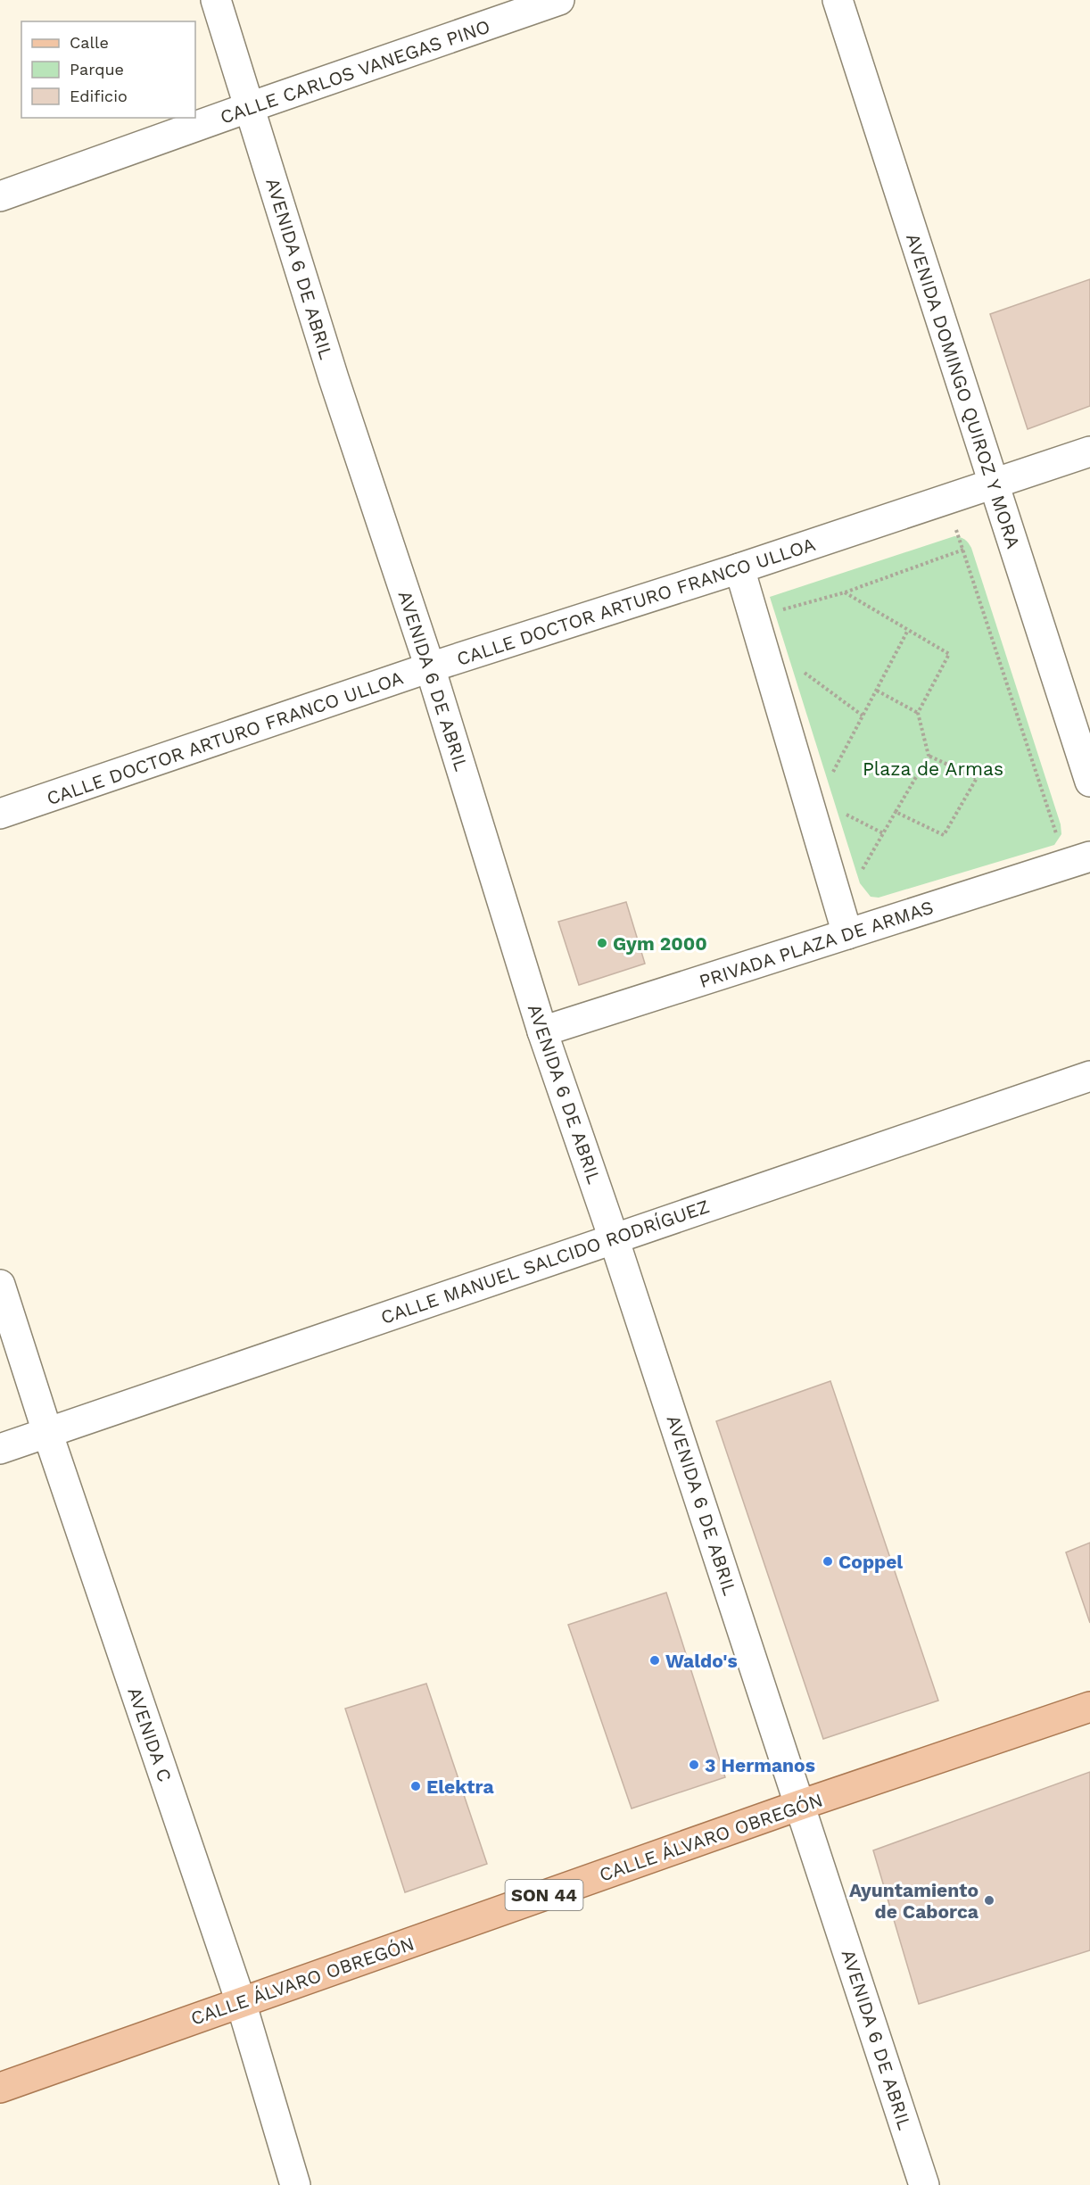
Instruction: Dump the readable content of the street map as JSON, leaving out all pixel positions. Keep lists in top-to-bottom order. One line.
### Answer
{"streets":{"main road":["CALLE ÁLVARO OBREGÓN","SON 44"],"street":["CALLE CARLOS VANEGAS PINO","AVENIDA 6 DE ABRIL","AVENIDA DOMINGO QUIROZ Y MORA","CALLE DOCTOR ARTURO FRANCO ULLOA","PRIVADA PLAZA DE ARMAS","CALLE MANUEL SALCIDO RODRÍGUEZ","AVENIDA C"]},"crossings":[["CALLE CARLOS VANEGAS PINO","AVENIDA 6 DE ABRIL"],["AVENIDA 6 DE ABRIL","CALLE DOCTOR ARTURO FRANCO ULLOA"],["AVENIDA 6 DE ABRIL","PRIVADA PLAZA DE ARMAS"],["AVENIDA 6 DE ABRIL","CALLE MANUEL SALCIDO RODRÍGUEZ"],["AVENIDA 6 DE ABRIL","CALLE ÁLVARO OBREGÓN"],["AVENIDA DOMINGO QUIROZ Y MORA","CALLE DOCTOR ARTURO FRANCO ULLOA"],["CALLE MANUEL SALCIDO RODRÍGUEZ","AVENIDA C"],["AVENIDA C","CALLE ÁLVARO OBREGÓN"]],"parks":["Plaza de Armas"],"places":["Gym 2000","Coppel","Waldo's","3 Hermanos","Elektra","Ayuntamiento de Caborca"],"legend":["Calle","Parque","Edificio"]}
